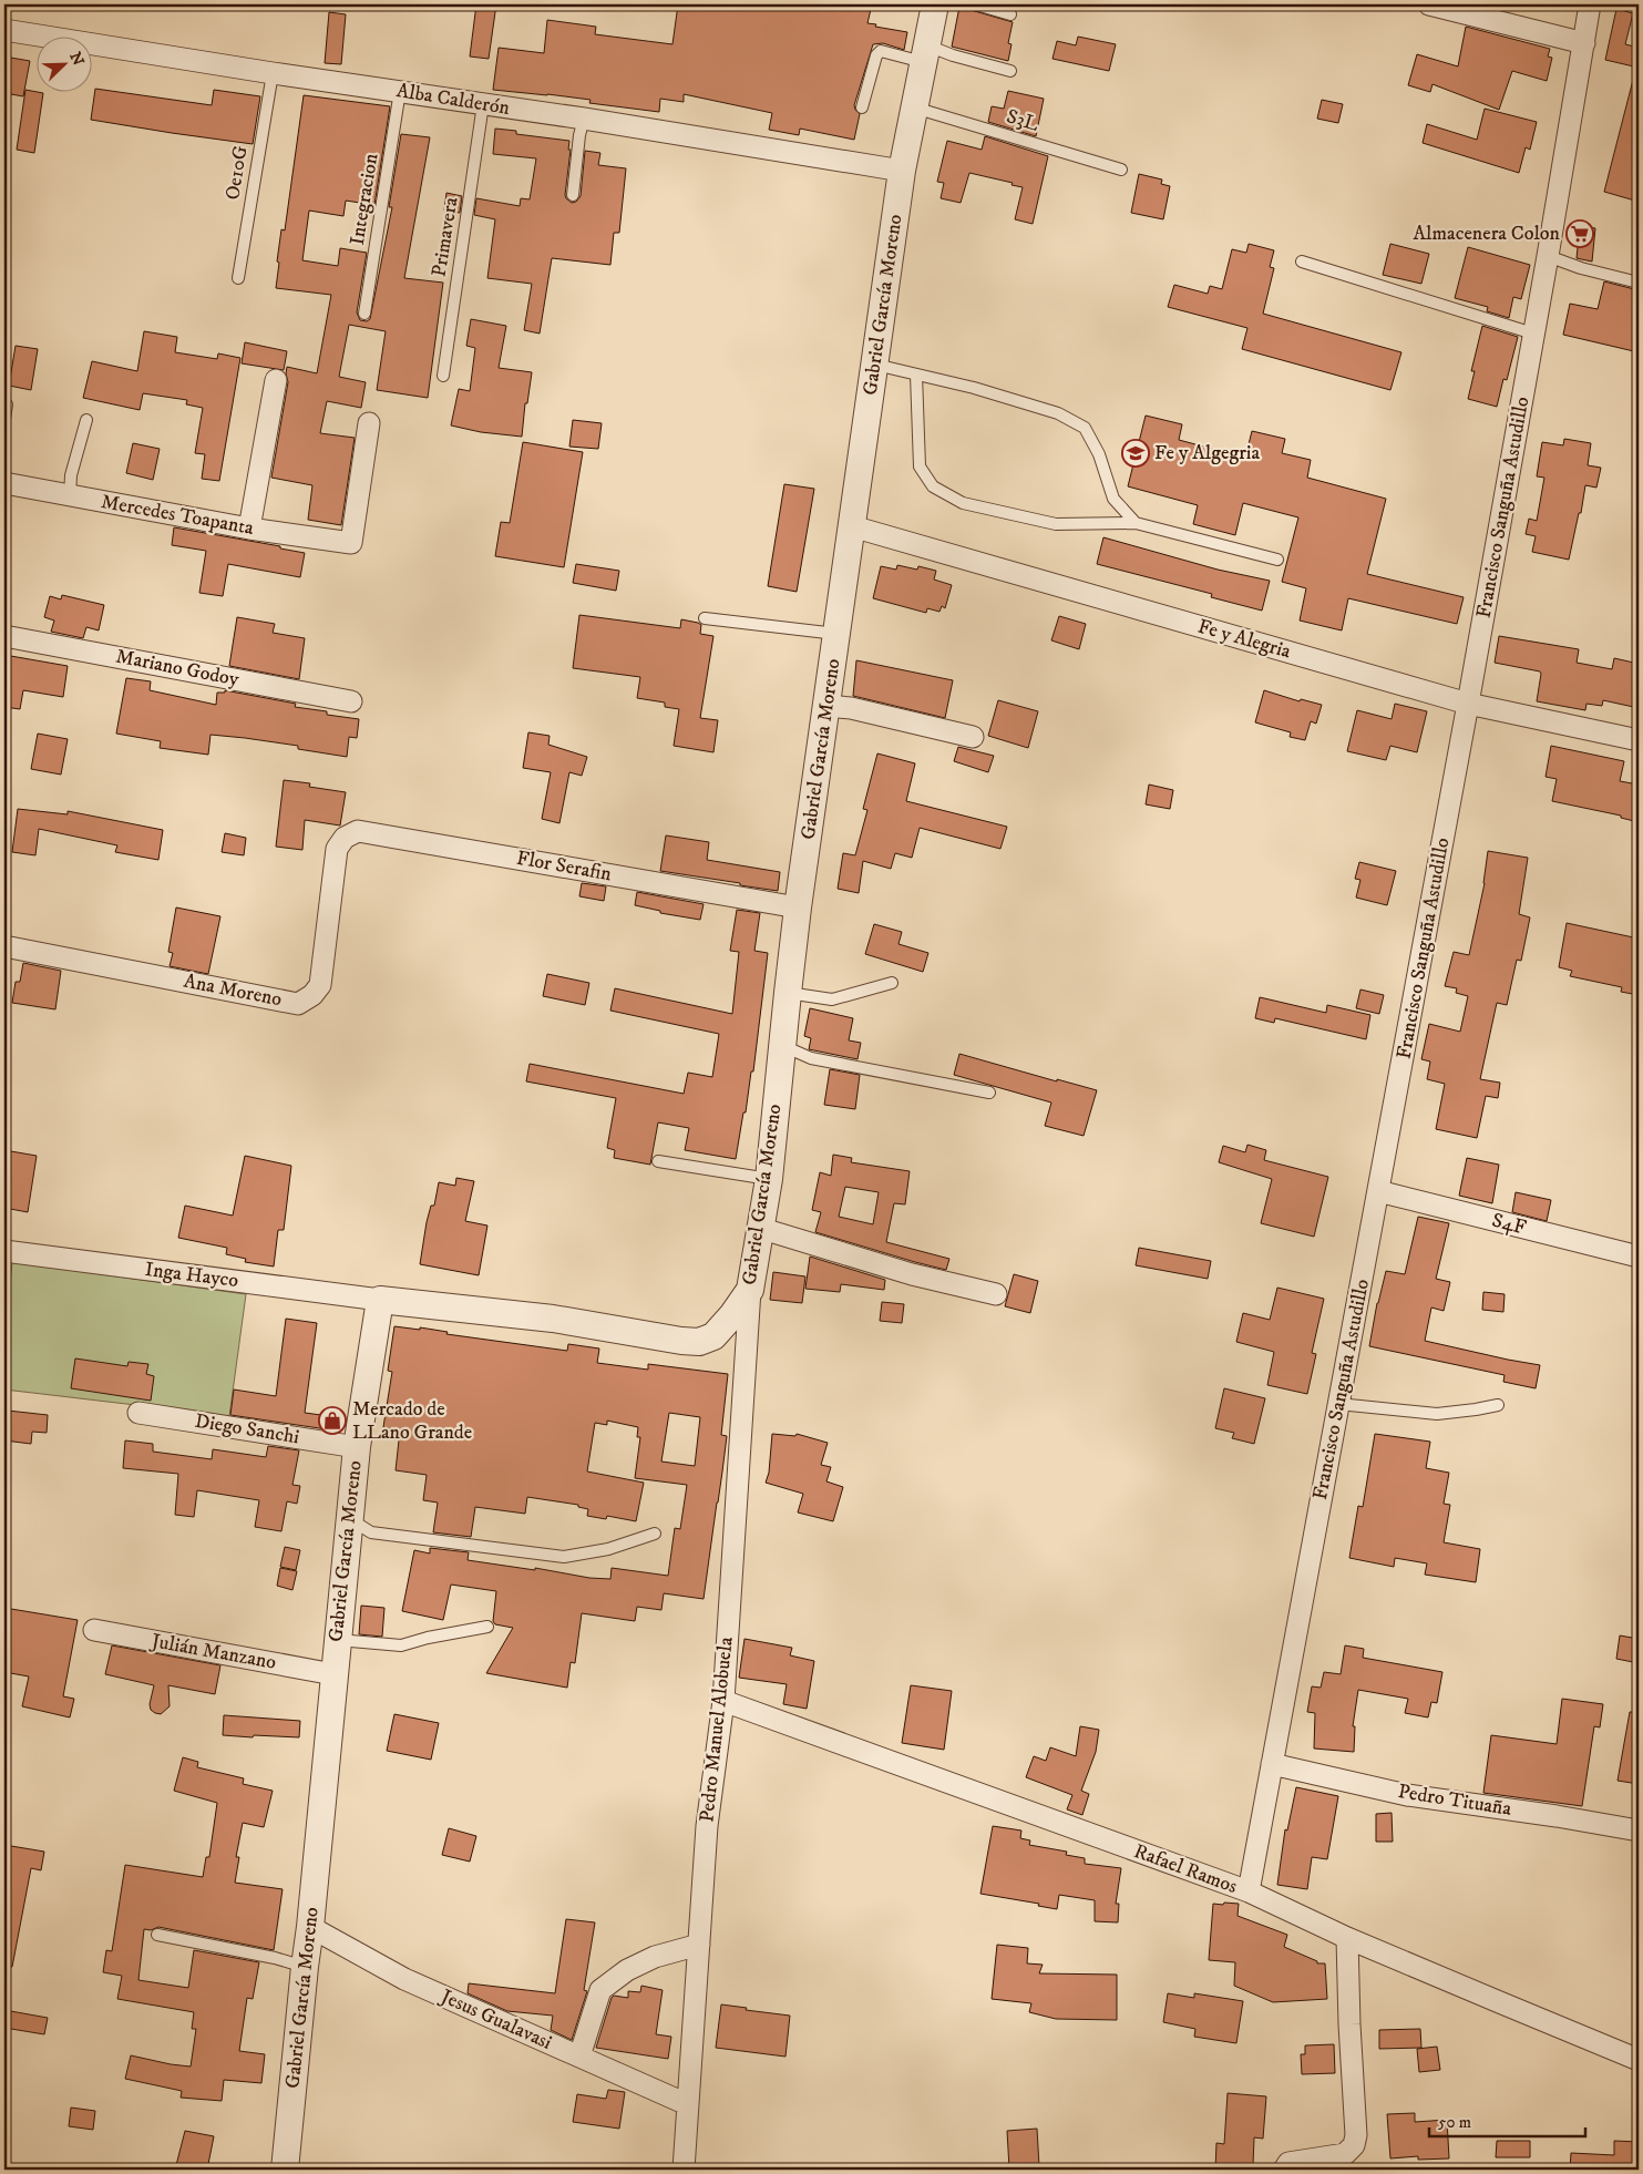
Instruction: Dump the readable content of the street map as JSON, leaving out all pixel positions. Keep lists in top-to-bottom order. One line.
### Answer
{"streets":{"street":["Alba Calderón","Gabriel García Moreno","Francisco Sanguña Astudillo","Mercedes Toapanta","Fe y Alegria","Mariano Godoy","Flor Serafin","Ana Moreno","S4F","Inga Hayco","Diego Sanchi","Julián Manzano","Pedro Manuel Alobuela","Pedro Tituaña","Rafael Ramos","Jesus Gualavasi"],"lane":["S3L","Oe10G","Integracion","Primavera"]},"crossings":[["Alba Calderón","Oe10G"],["Alba Calderón","Integracion"],["Alba Calderón","Primavera"],["Alba Calderón","Gabriel García Moreno"],["S3L","Gabriel García Moreno"],["Gabriel García Moreno","Fe y Alegria"],["Gabriel García Moreno","Flor Serafin"],["Gabriel García Moreno","Inga Hayco"],["Gabriel García Moreno","Diego Sanchi"],["Gabriel García Moreno","Julián Manzano"],["Gabriel García Moreno","Pedro Manuel Alobuela"],["Gabriel García Moreno","Jesus Gualavasi"],["Francisco Sanguña Astudillo","Fe y Alegria"],["Francisco Sanguña Astudillo","S4F"],["Francisco Sanguña Astudillo","Pedro Tituaña"],["Francisco Sanguña Astudillo","Rafael Ramos"],["Flor Serafin","Ana Moreno"],["Pedro Manuel Alobuela","Rafael Ramos"],["Pedro Manuel Alobuela","Jesus Gualavasi"]],"places":{"supermarket":["Almacenera Colon"],"school or university":["Fe y Algegria"],"shop":["Mercado de LLano Grande"]},"scale_bar":"50 m","north":"top right"}
